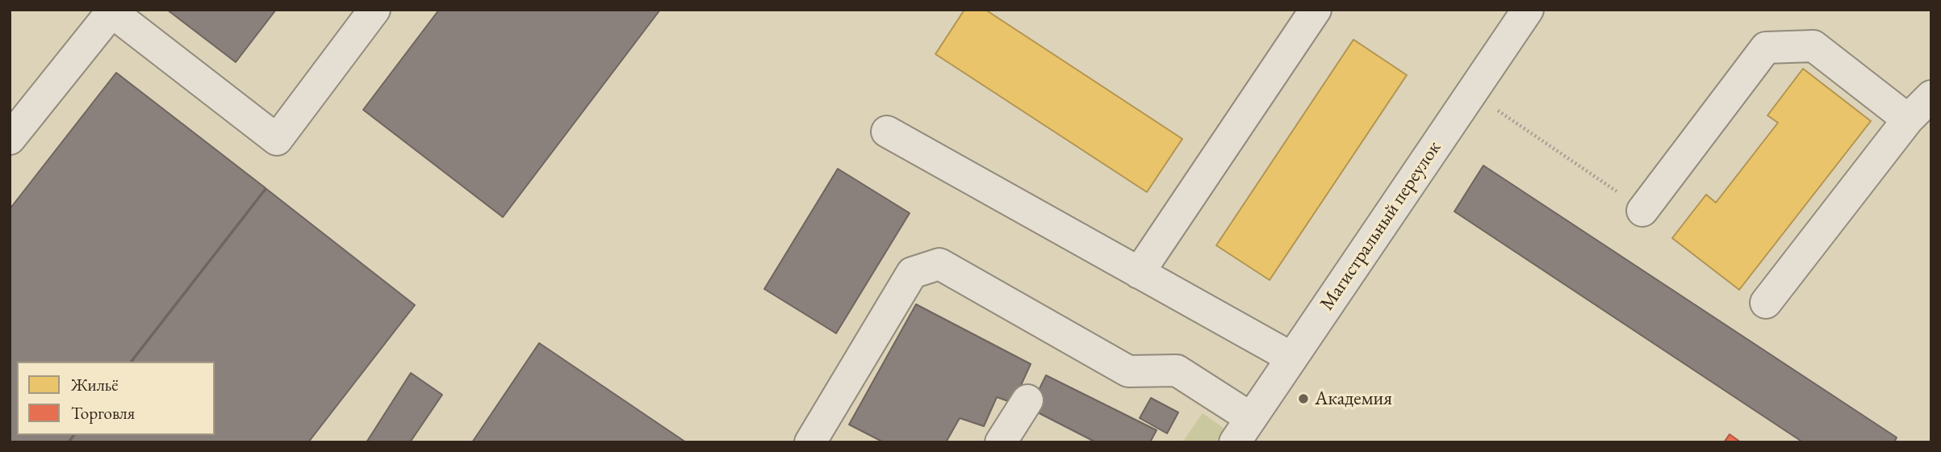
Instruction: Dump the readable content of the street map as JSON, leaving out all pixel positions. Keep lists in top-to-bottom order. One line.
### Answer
{"streets":{"street":["Магистральный переулок"]},"places":["Академия"],"legend":["Жильё","Торговля"]}
